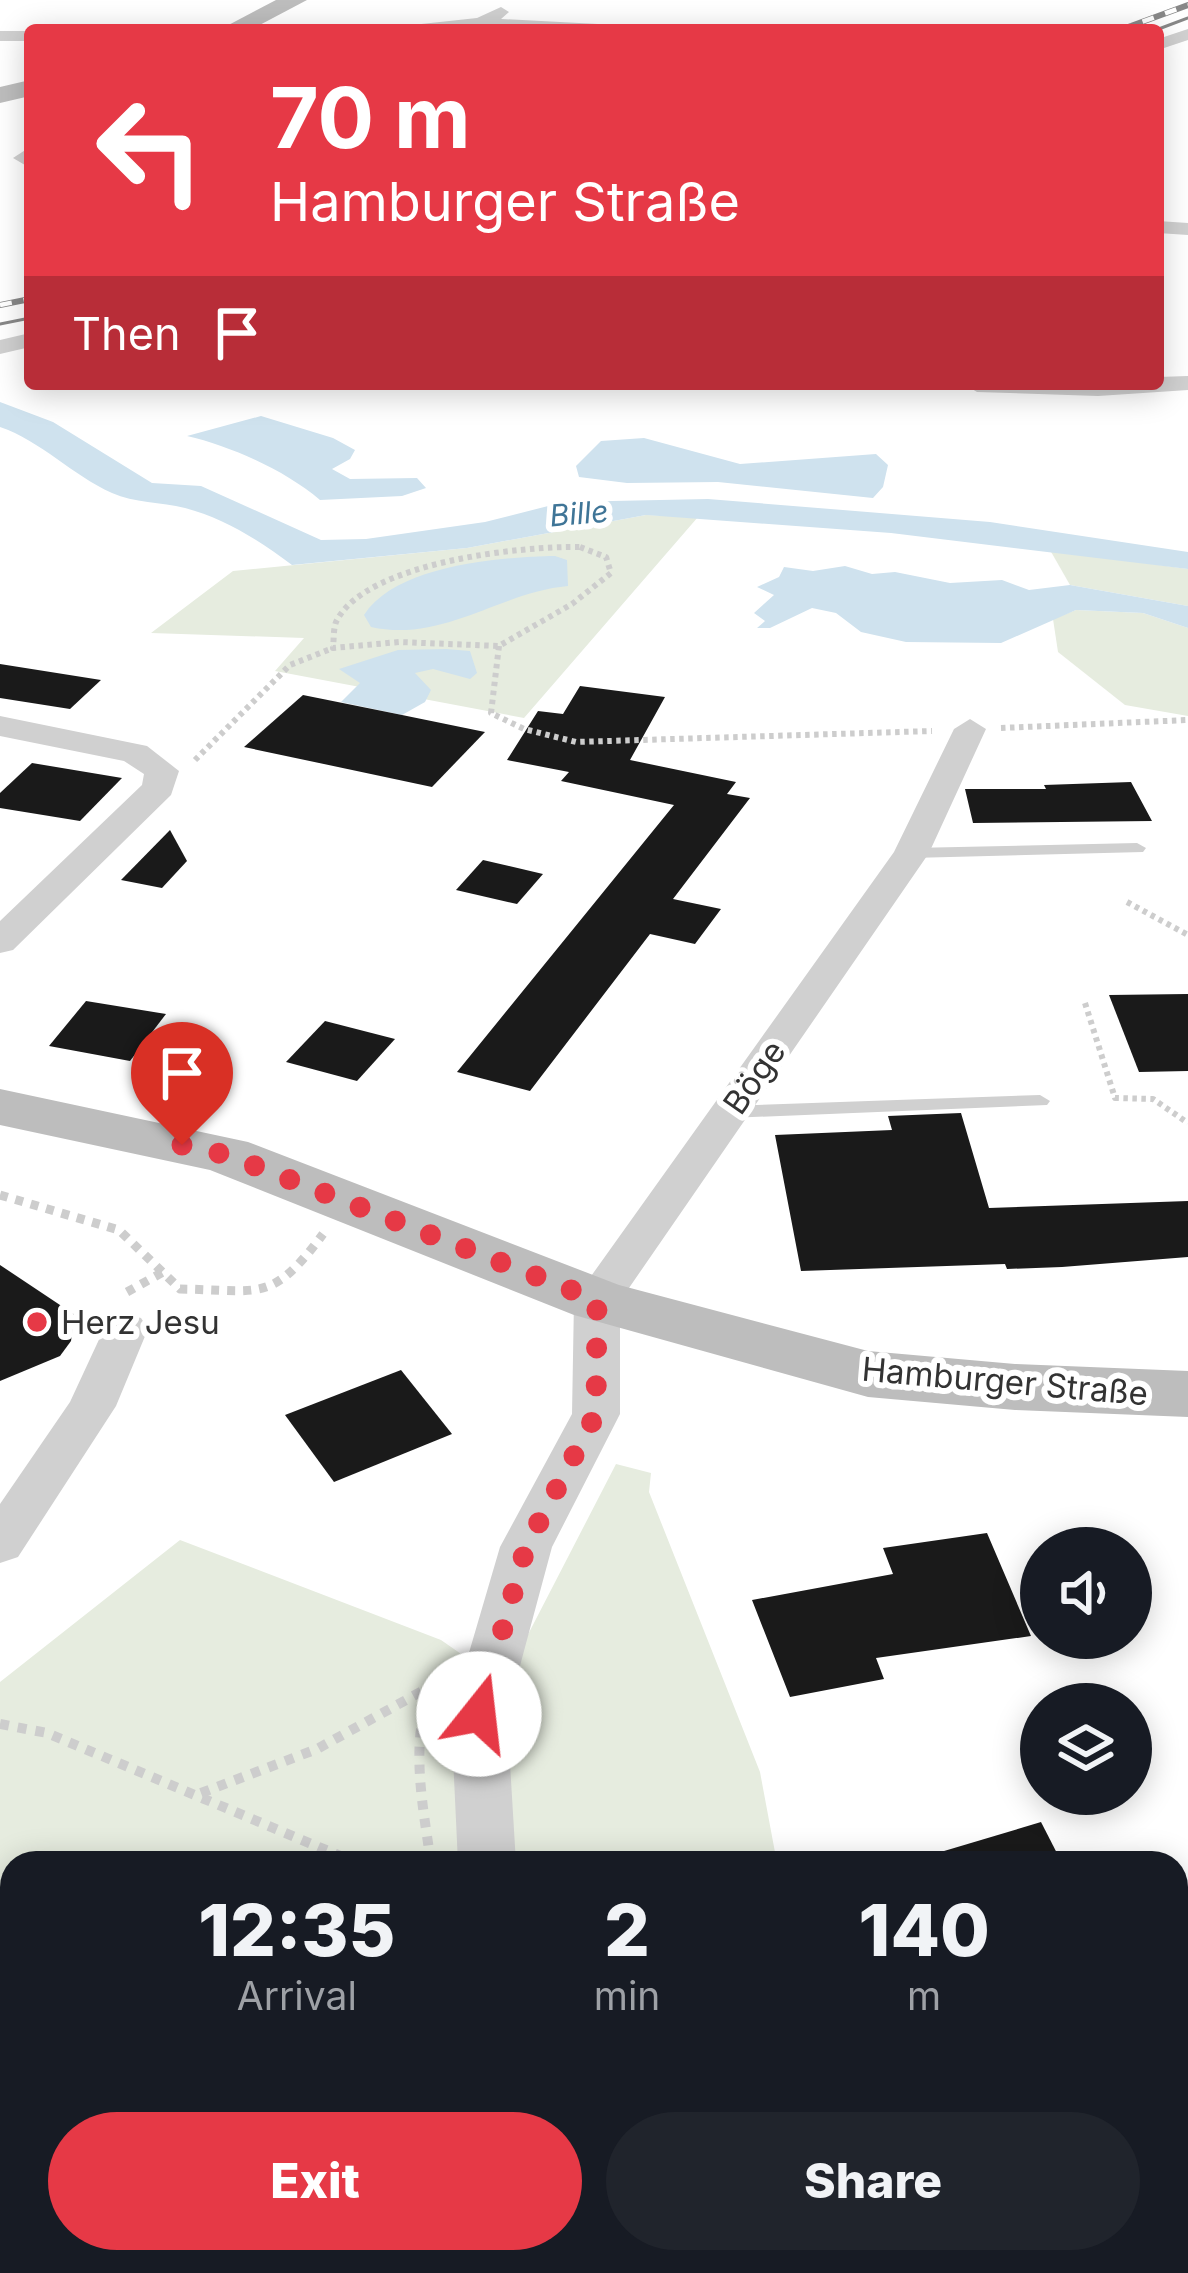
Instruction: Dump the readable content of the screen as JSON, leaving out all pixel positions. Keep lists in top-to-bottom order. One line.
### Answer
{"streets":{"main road":["Hamburger Straße"],"street":["Böge"]},"crossings":[["Böge","Hamburger Straße"]],"water":["Bille"],"places":["Herz Jesu"],"page":{"turn":["70 m","Hamburger Straße"],"then":"Then","eta":["12:35","Arrival","2","min","140","m"],"buttons":["Exit","Share"]}}
